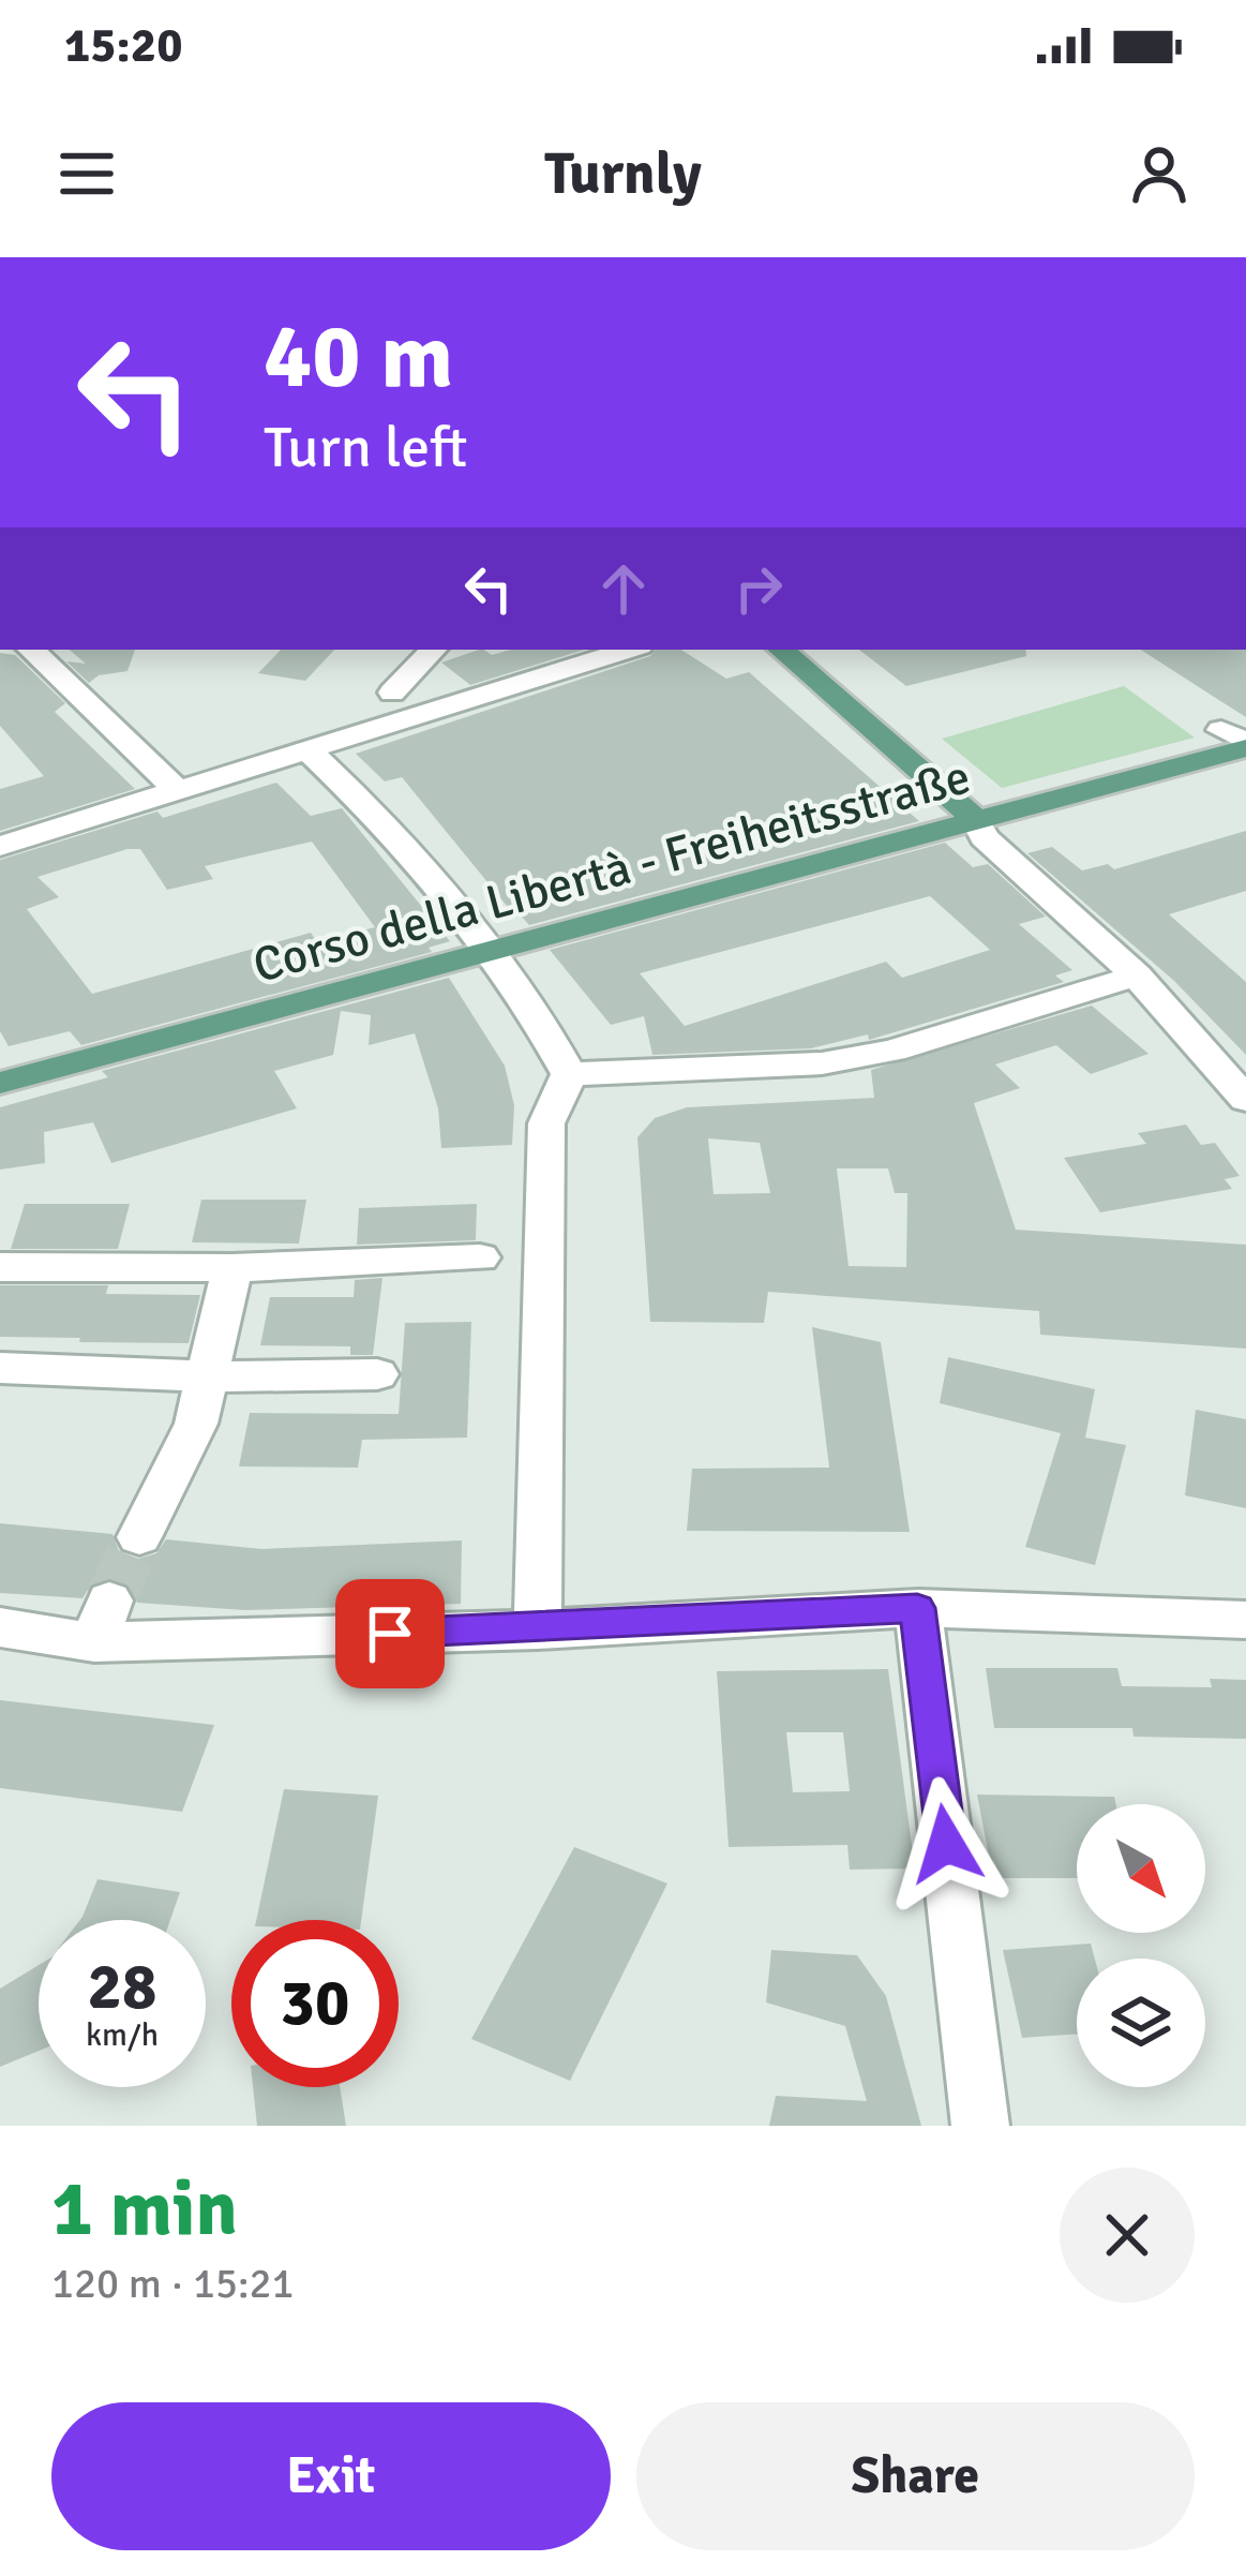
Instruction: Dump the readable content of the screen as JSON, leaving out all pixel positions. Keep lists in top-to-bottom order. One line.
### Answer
{"streets":{"main road":["Corso della Libertà - Freiheitsstraße"]},"north":"bottom right","page":{"status":"15:20","header":"Turnly","turn":["40 m","Turn left"],"speed":"28 km/h","limit":"30","heading":["1 min","120 m · 15:21"],"buttons":["Exit","Share"]}}
